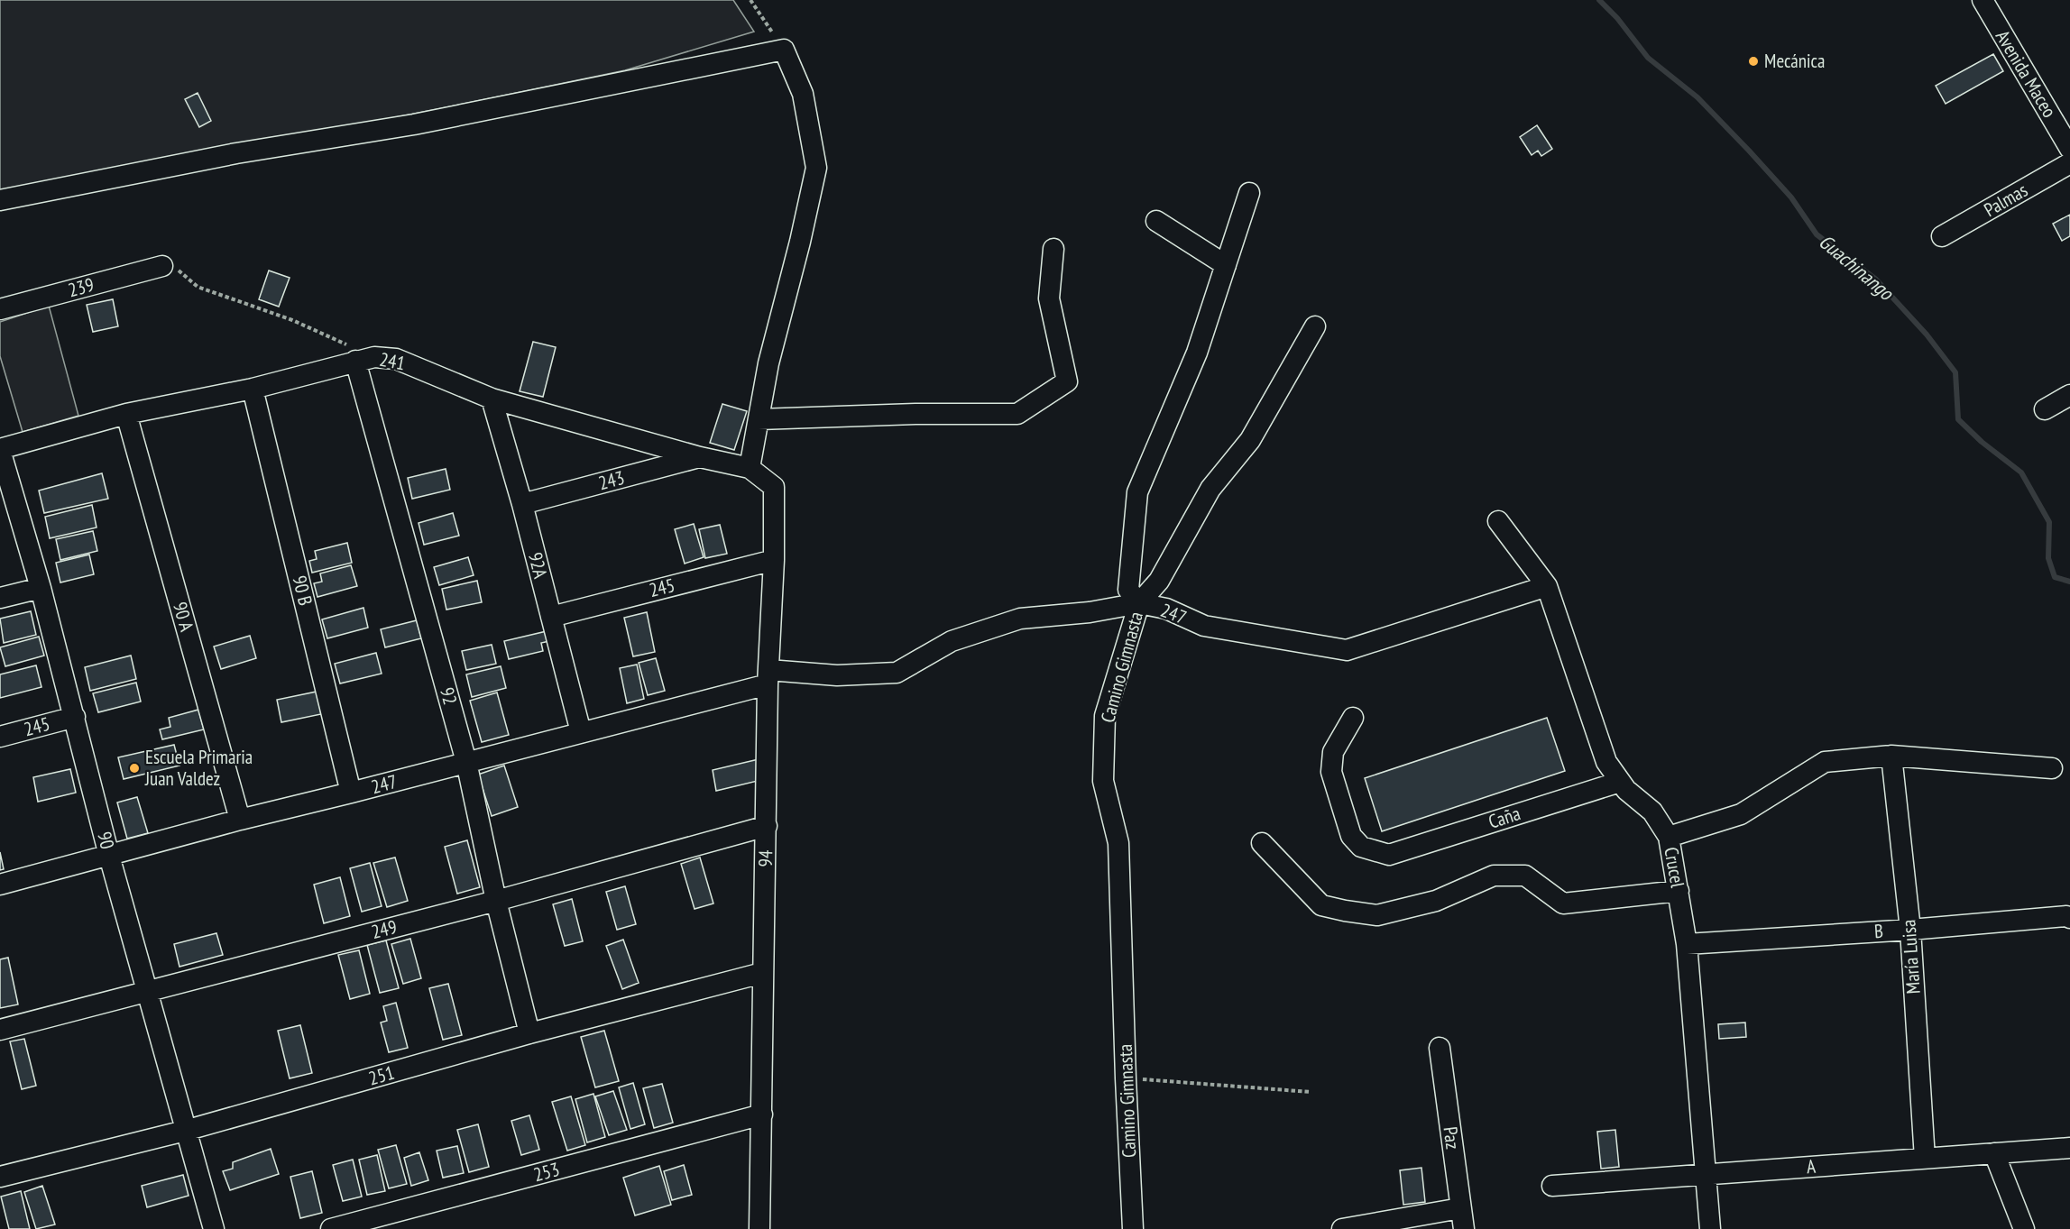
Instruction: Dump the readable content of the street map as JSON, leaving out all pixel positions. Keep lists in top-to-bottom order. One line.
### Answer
{"streets":{"street":["Avenida Maceo","Palmas","239","241","243","92A","245","90 B","247","90 A","Camino Gimnasta","92","Caña","90","94","Crucel","249","B","María Luisa","251","Paz","A","253"]},"crossings":[["241","243"],["241","92A"],["241","90 B"],["241","90 A"],["241","92"],["241","90"],["241","94"],["243","92A"],["92A","245"],["92A","247"],["245","90"],["245","94"],["90 B","247"],["247","90 A"],["247","Camino Gimnasta"],["247","92"],["247","90"],["247","94"],["247","Crucel"],["92","249"],["92","251"],["Caña","Crucel"],["90","249"],["90","251"],["94","249"],["94","251"],["94","253"],["Crucel","B"],["Crucel","A"],["B","María Luisa"],["María Luisa","A"]],"water":["Guachinango"],"places":["Mecánica","Escuela Primaria Juan Valdez"]}
